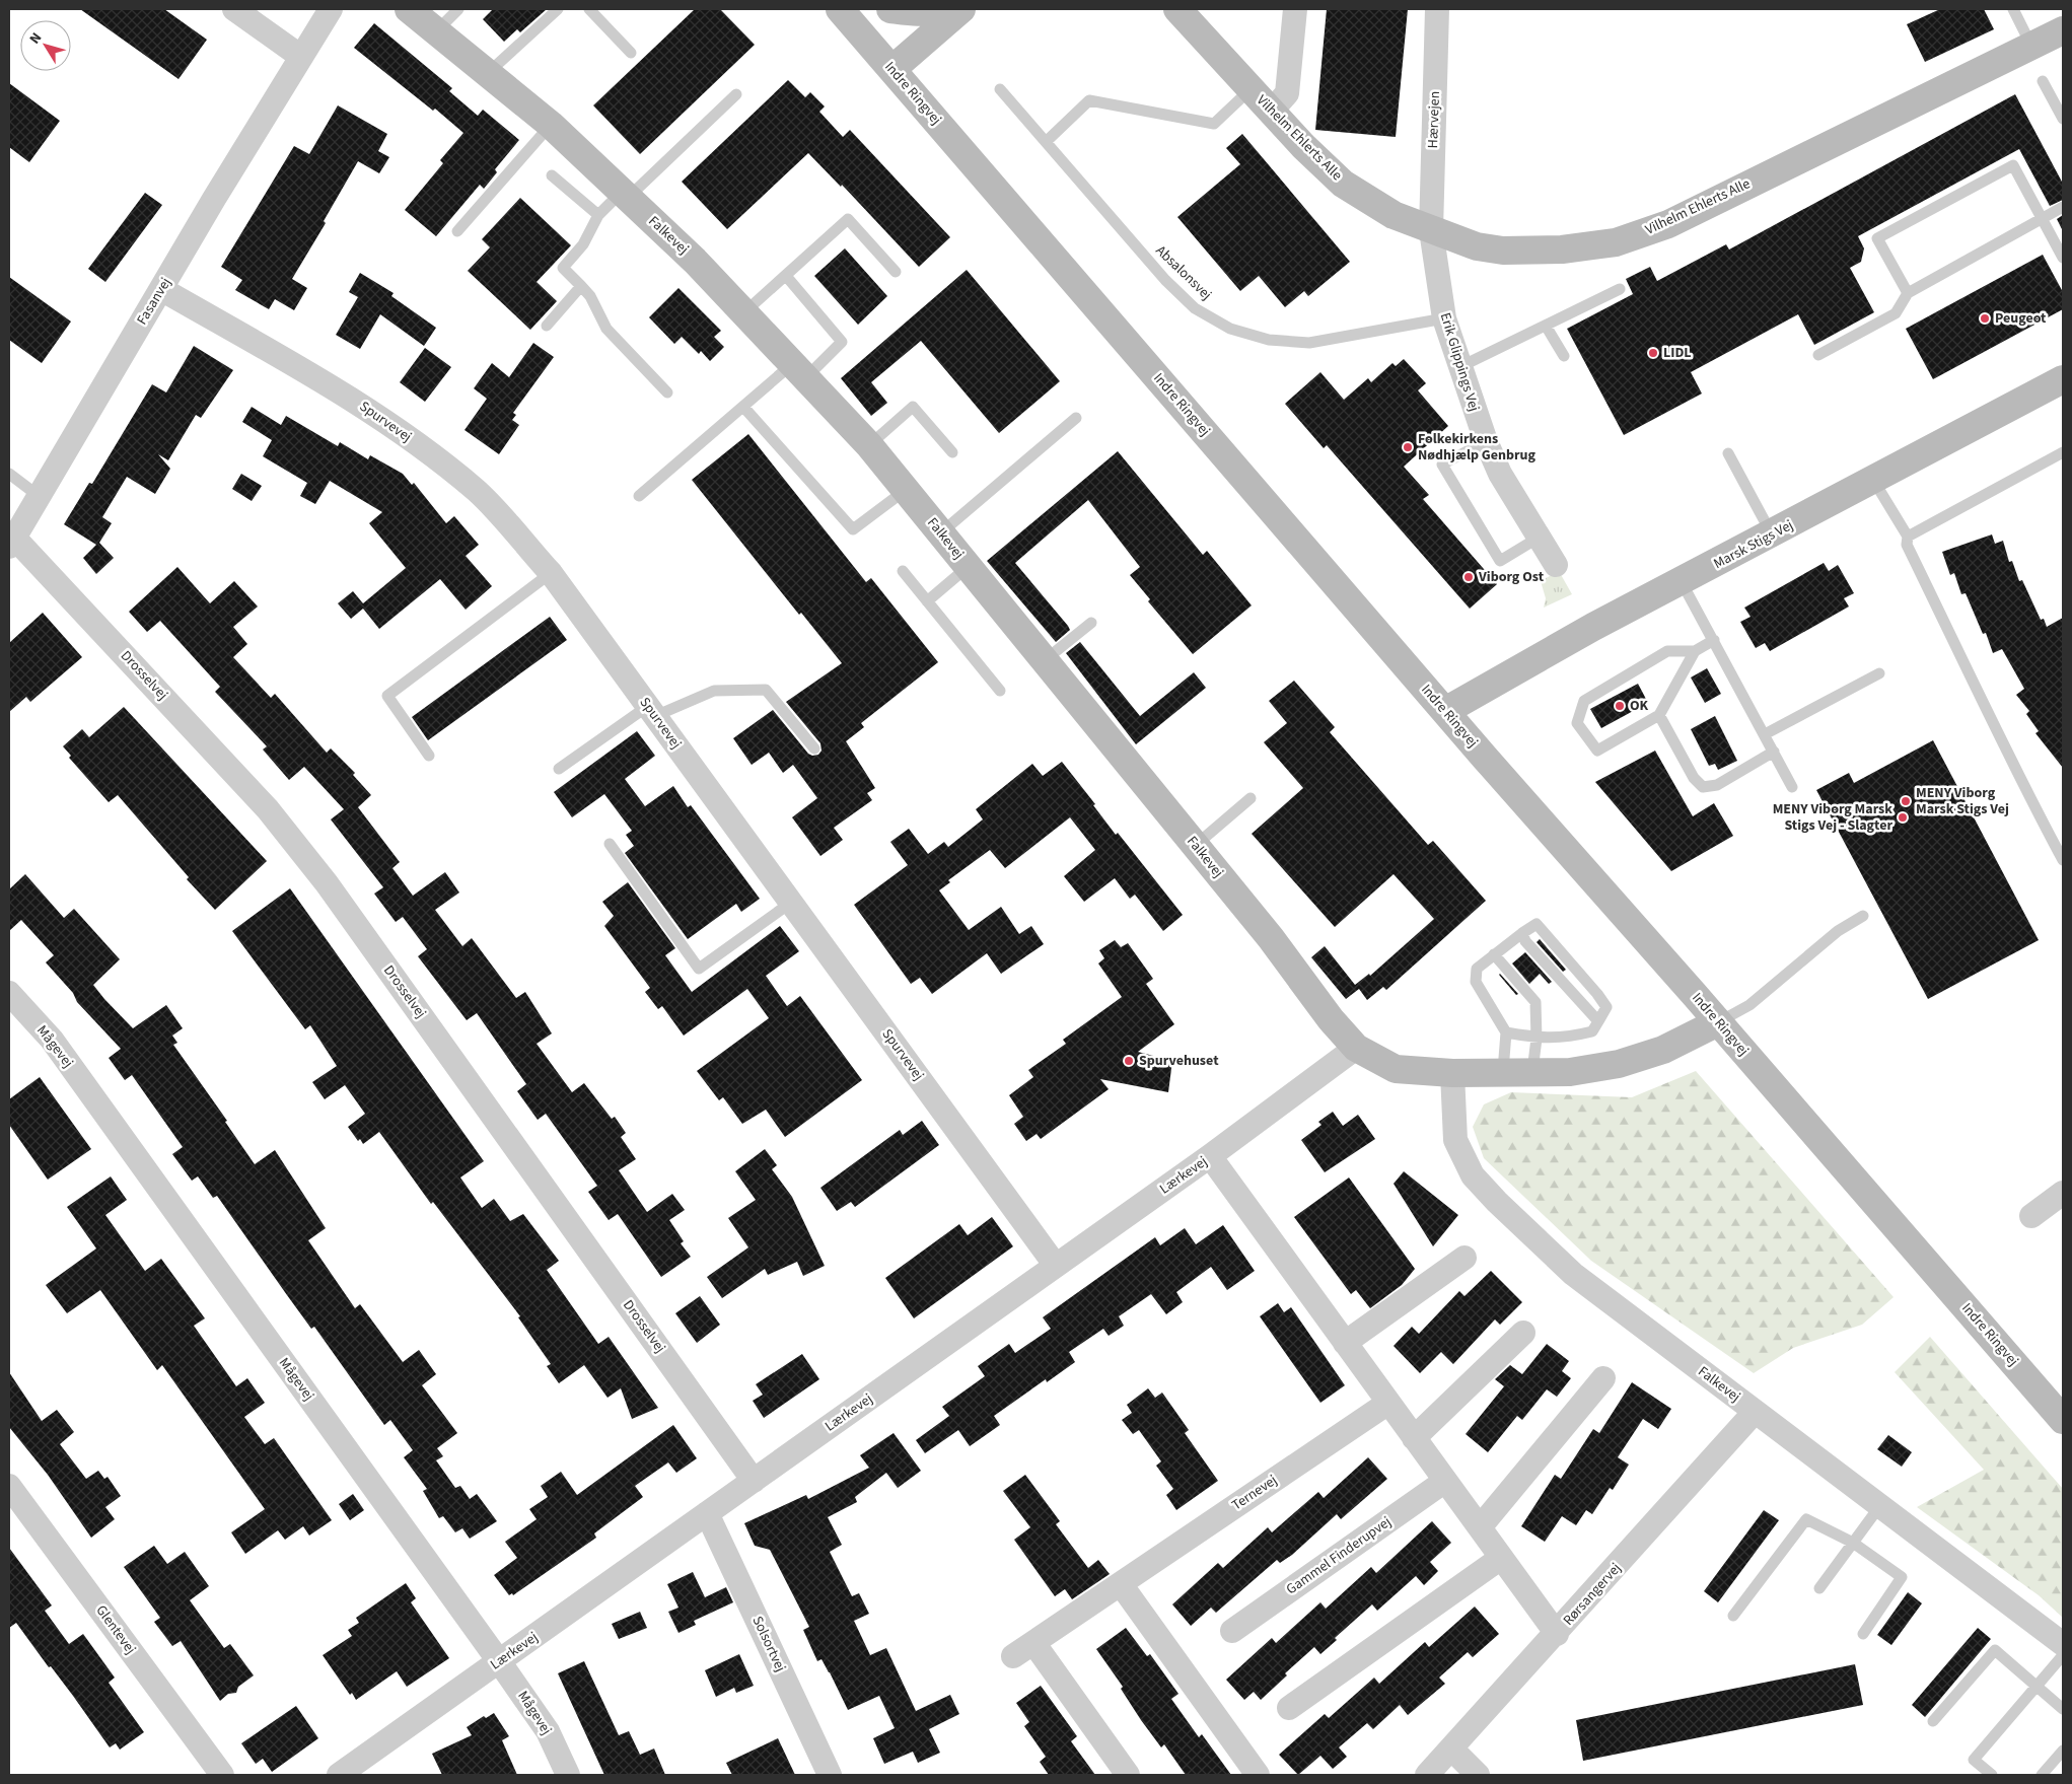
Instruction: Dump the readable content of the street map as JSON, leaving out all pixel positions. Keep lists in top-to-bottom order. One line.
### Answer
{"streets":{"street":["Indre Ringvej","Hærvejen","Vilhelm Ehlerts Alle","Falkevej","Fasanvej","Erik Glippings Vej","Spurvevej","Marsk Stigs Vej","Drosselvej","Mågevej","Lærkevej","Ternevej","Gammel Finderupvej","Rørsangervej","Glentevej","Solsortvej"],"lane":["Absalonsvej"]},"crossings":[["Indre Ringvej","Falkevej"],["Indre Ringvej","Marsk Stigs Vej"],["Hærvejen","Vilhelm Ehlerts Alle"],["Hærvejen","Erik Glippings Vej"],["Vilhelm Ehlerts Alle","Erik Glippings Vej"],["Falkevej","Lærkevej"],["Falkevej","Rørsangervej"],["Absalonsvej","Erik Glippings Vej"],["Fasanvej","Spurvevej"],["Fasanvej","Drosselvej"],["Spurvevej","Lærkevej"],["Drosselvej","Lærkevej"],["Mågevej","Lærkevej"],["Lærkevej","Solsortvej"]],"places":["Peugeot","LIDL","Folkekirkens Nødhjælp Genbrug","Viborg Ost","OK","MENY Viborg Marsk Stigs Vej","MENY Viborg Marsk Stigs Vej - Slagter","Spurvehuset"],"north":"top left"}
